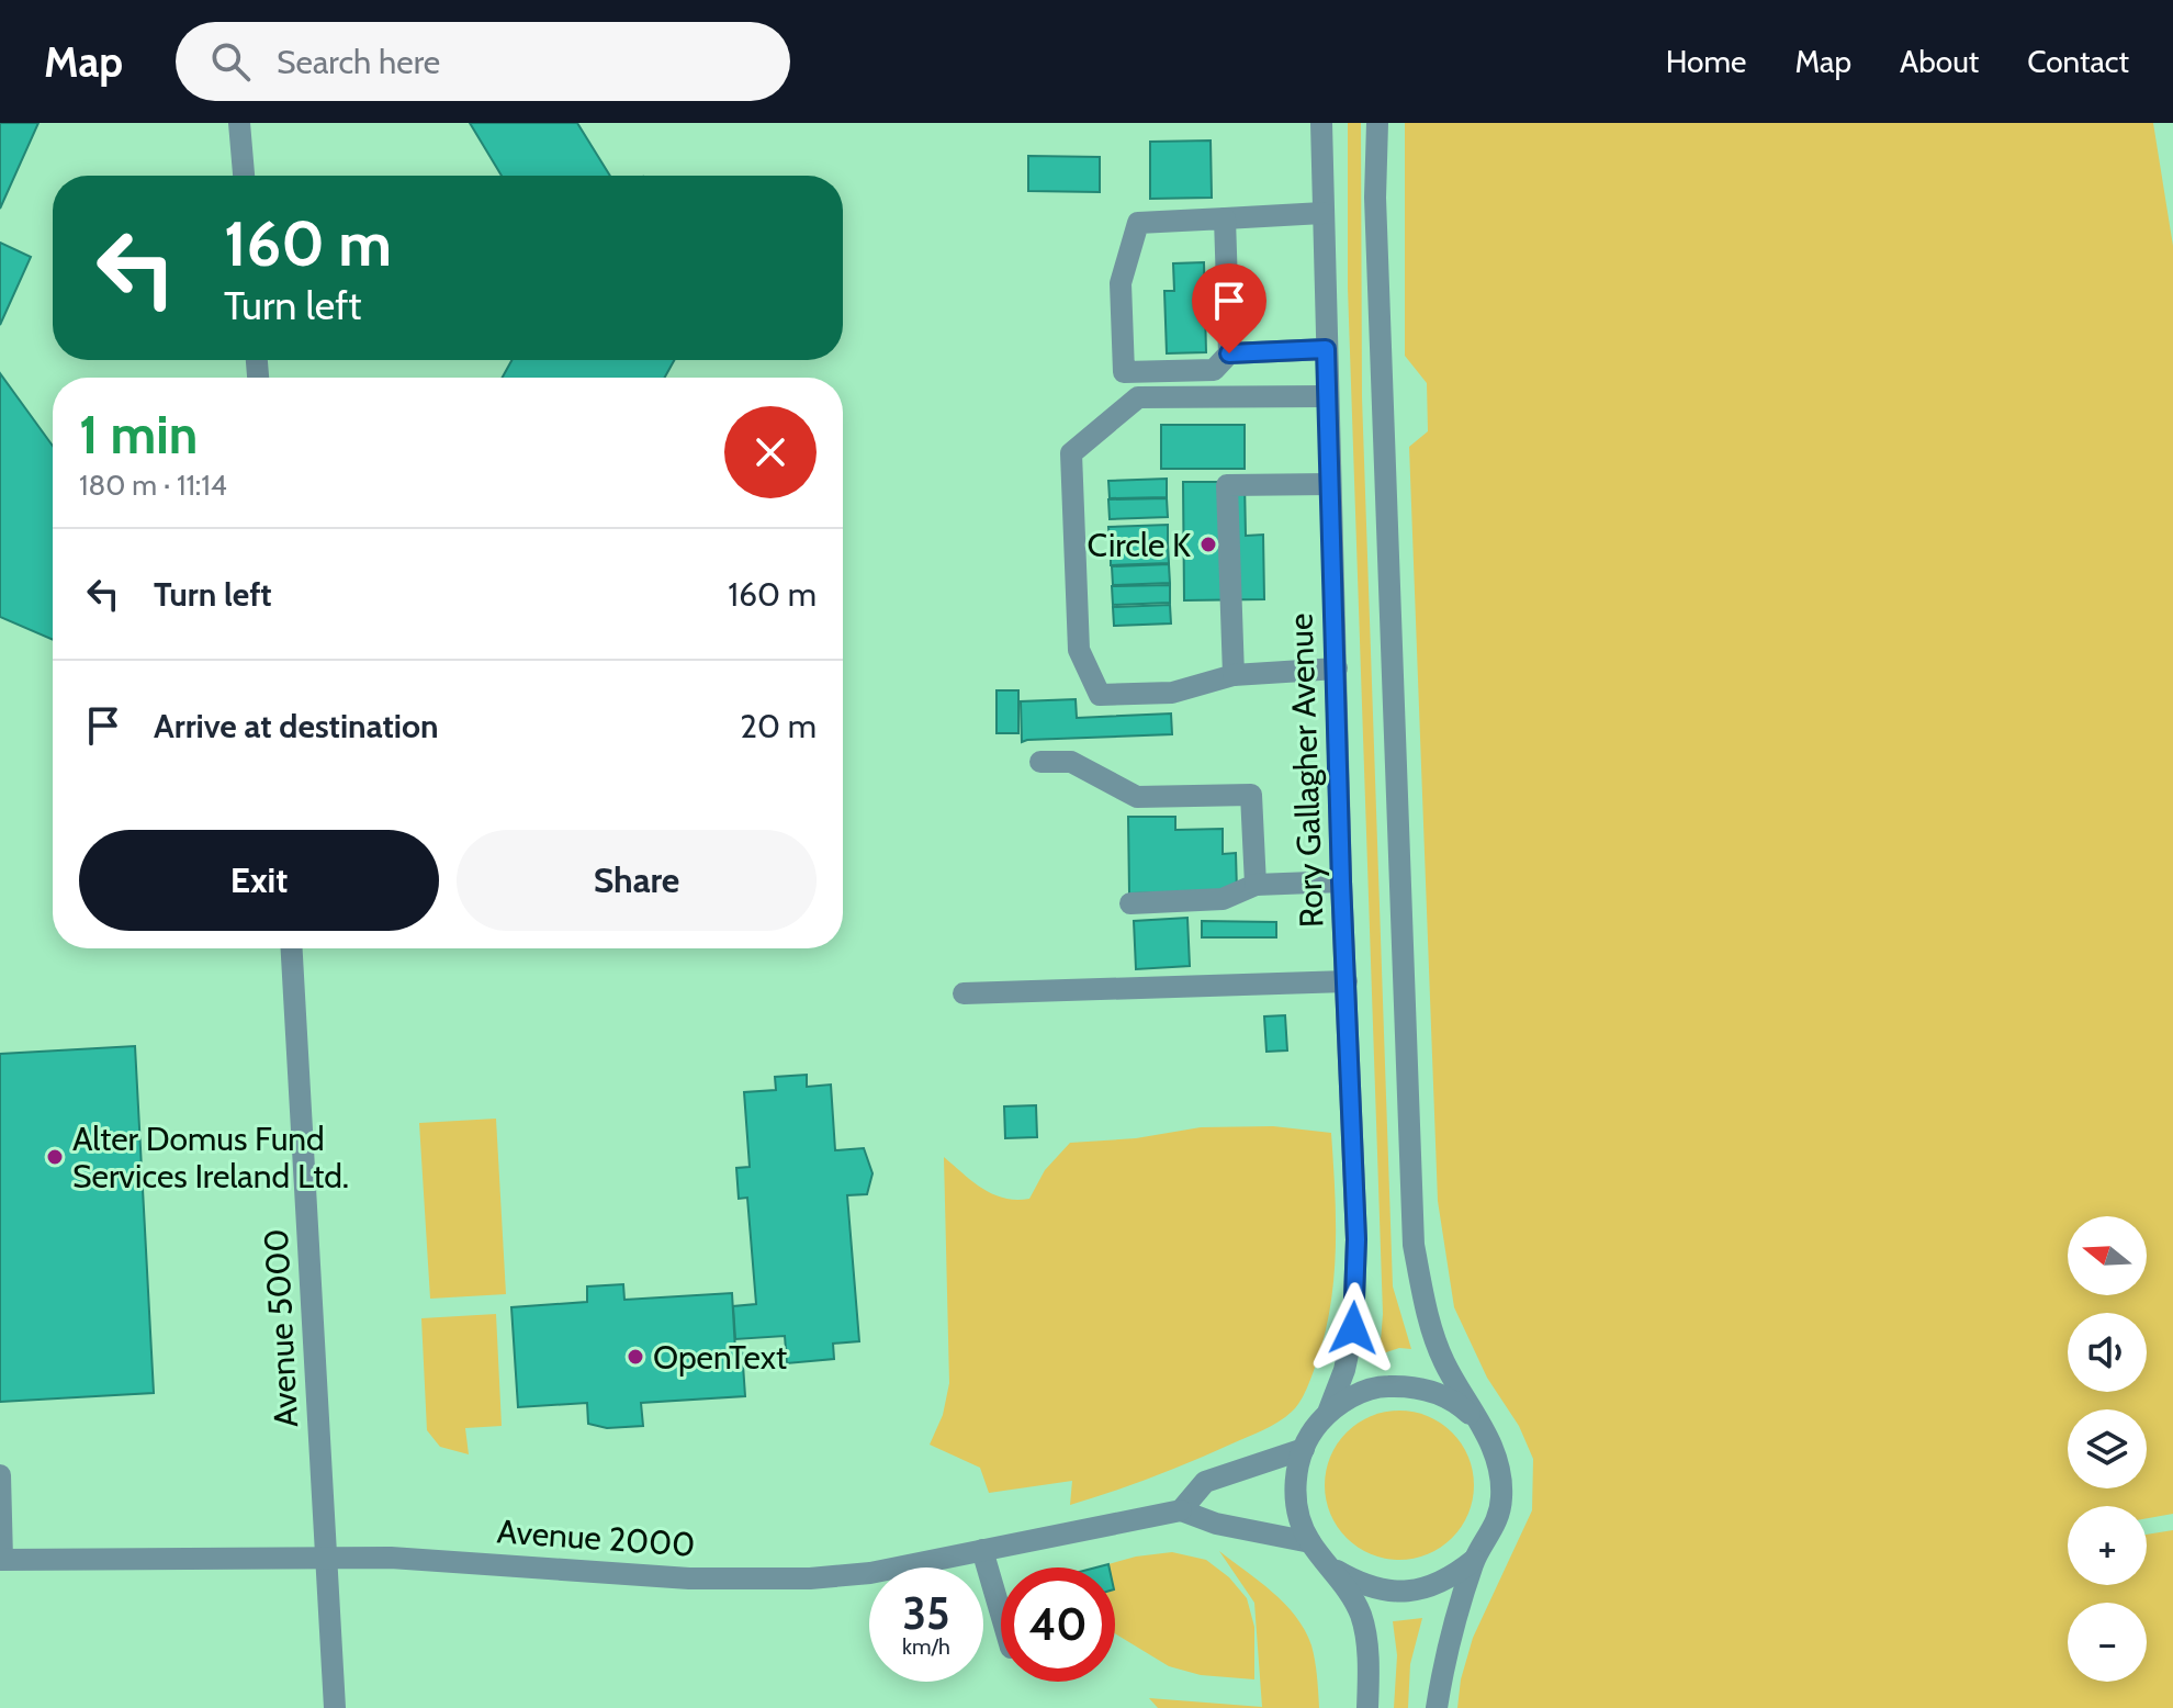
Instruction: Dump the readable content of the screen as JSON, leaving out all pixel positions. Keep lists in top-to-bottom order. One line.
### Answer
{"streets":{"street":["Rory Gallagher Avenue","Avenue 5000","Avenue 2000"]},"crossings":[["Avenue 5000","Avenue 2000"]],"places":["Circle K","Alter Domus Fund Services Ireland Ltd.","OpenText"],"north":"left","page":{"header":"Map","search":"Search here","nav":["Home","Map","About","Contact"],"turn":["160 m","Turn left"],"heading":["1 min","180 m · 11:14"],"list":[{"name":"Turn left","value":"160 m"},{"name":"Arrive at destination","value":"20 m"}],"buttons":["Exit","Share"],"map_buttons":["+","−"],"speed":"35 km/h","limit":"40"}}
